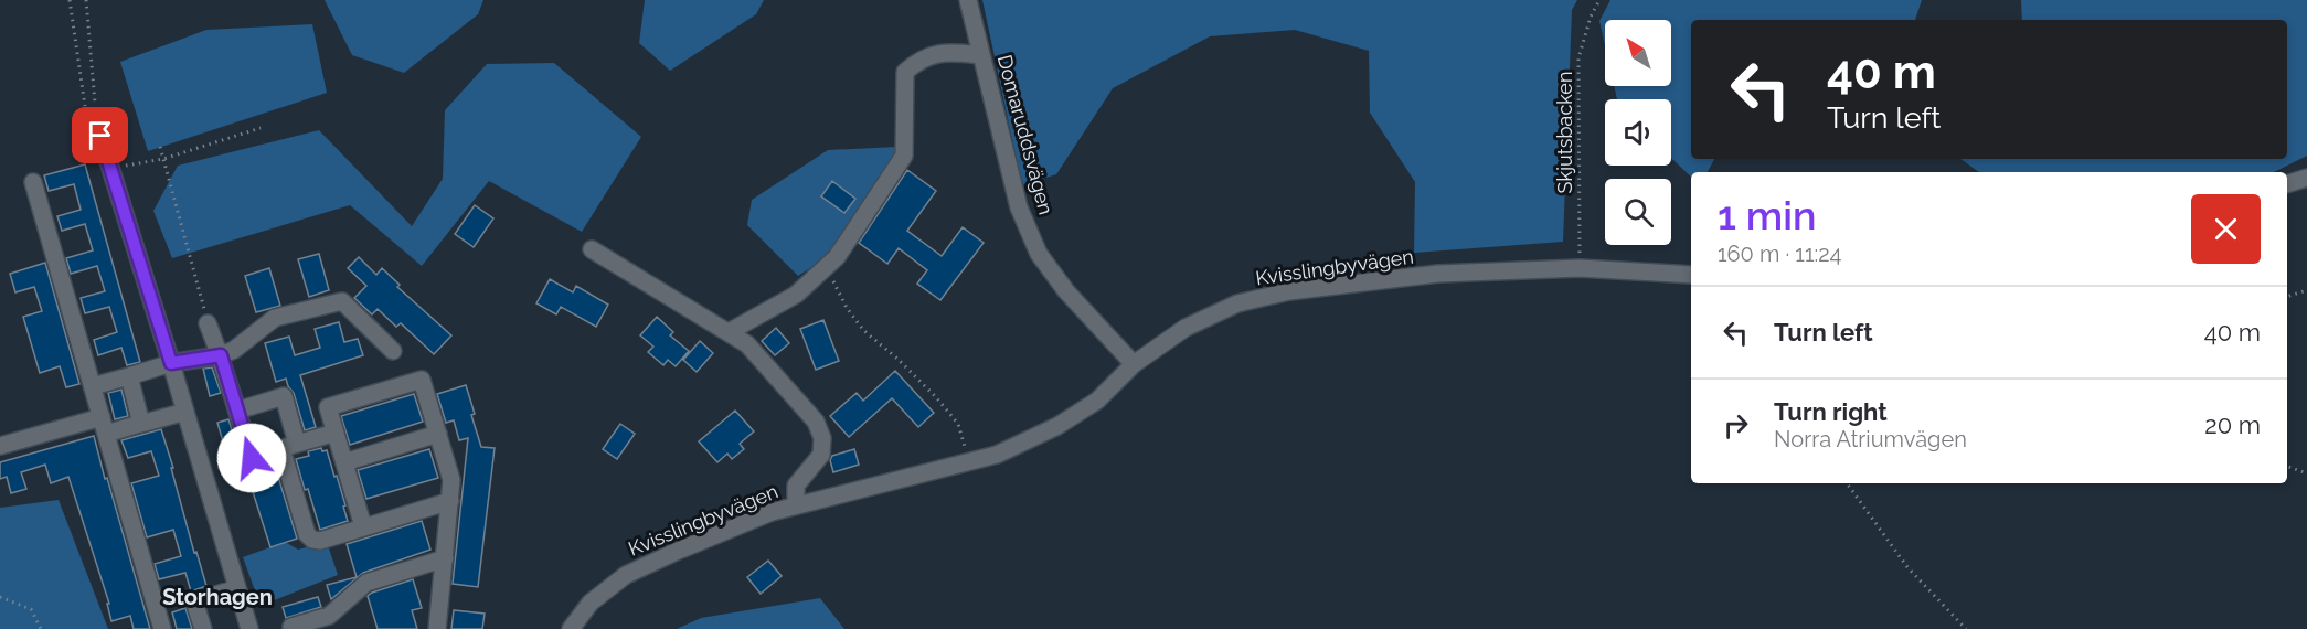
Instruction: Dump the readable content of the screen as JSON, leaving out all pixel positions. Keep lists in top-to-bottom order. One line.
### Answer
{"streets":{"street":["Domaruddsvägen","Kvisslingbyvägen"],"path":["Skjutsbacken"]},"crossings":[["Skjutsbacken","Kvisslingbyvägen"],["Domaruddsvägen","Kvisslingbyvägen"]],"districts":["Storhagen"],"north":"top left","page":{"turn":["40 m","Turn left"],"heading":["1 min","160 m · 11:24"],"list":[{"name":"Turn left","value":"40 m"},{"name":"Turn right","note":"Norra Atriumvägen","value":"20 m"}]}}
